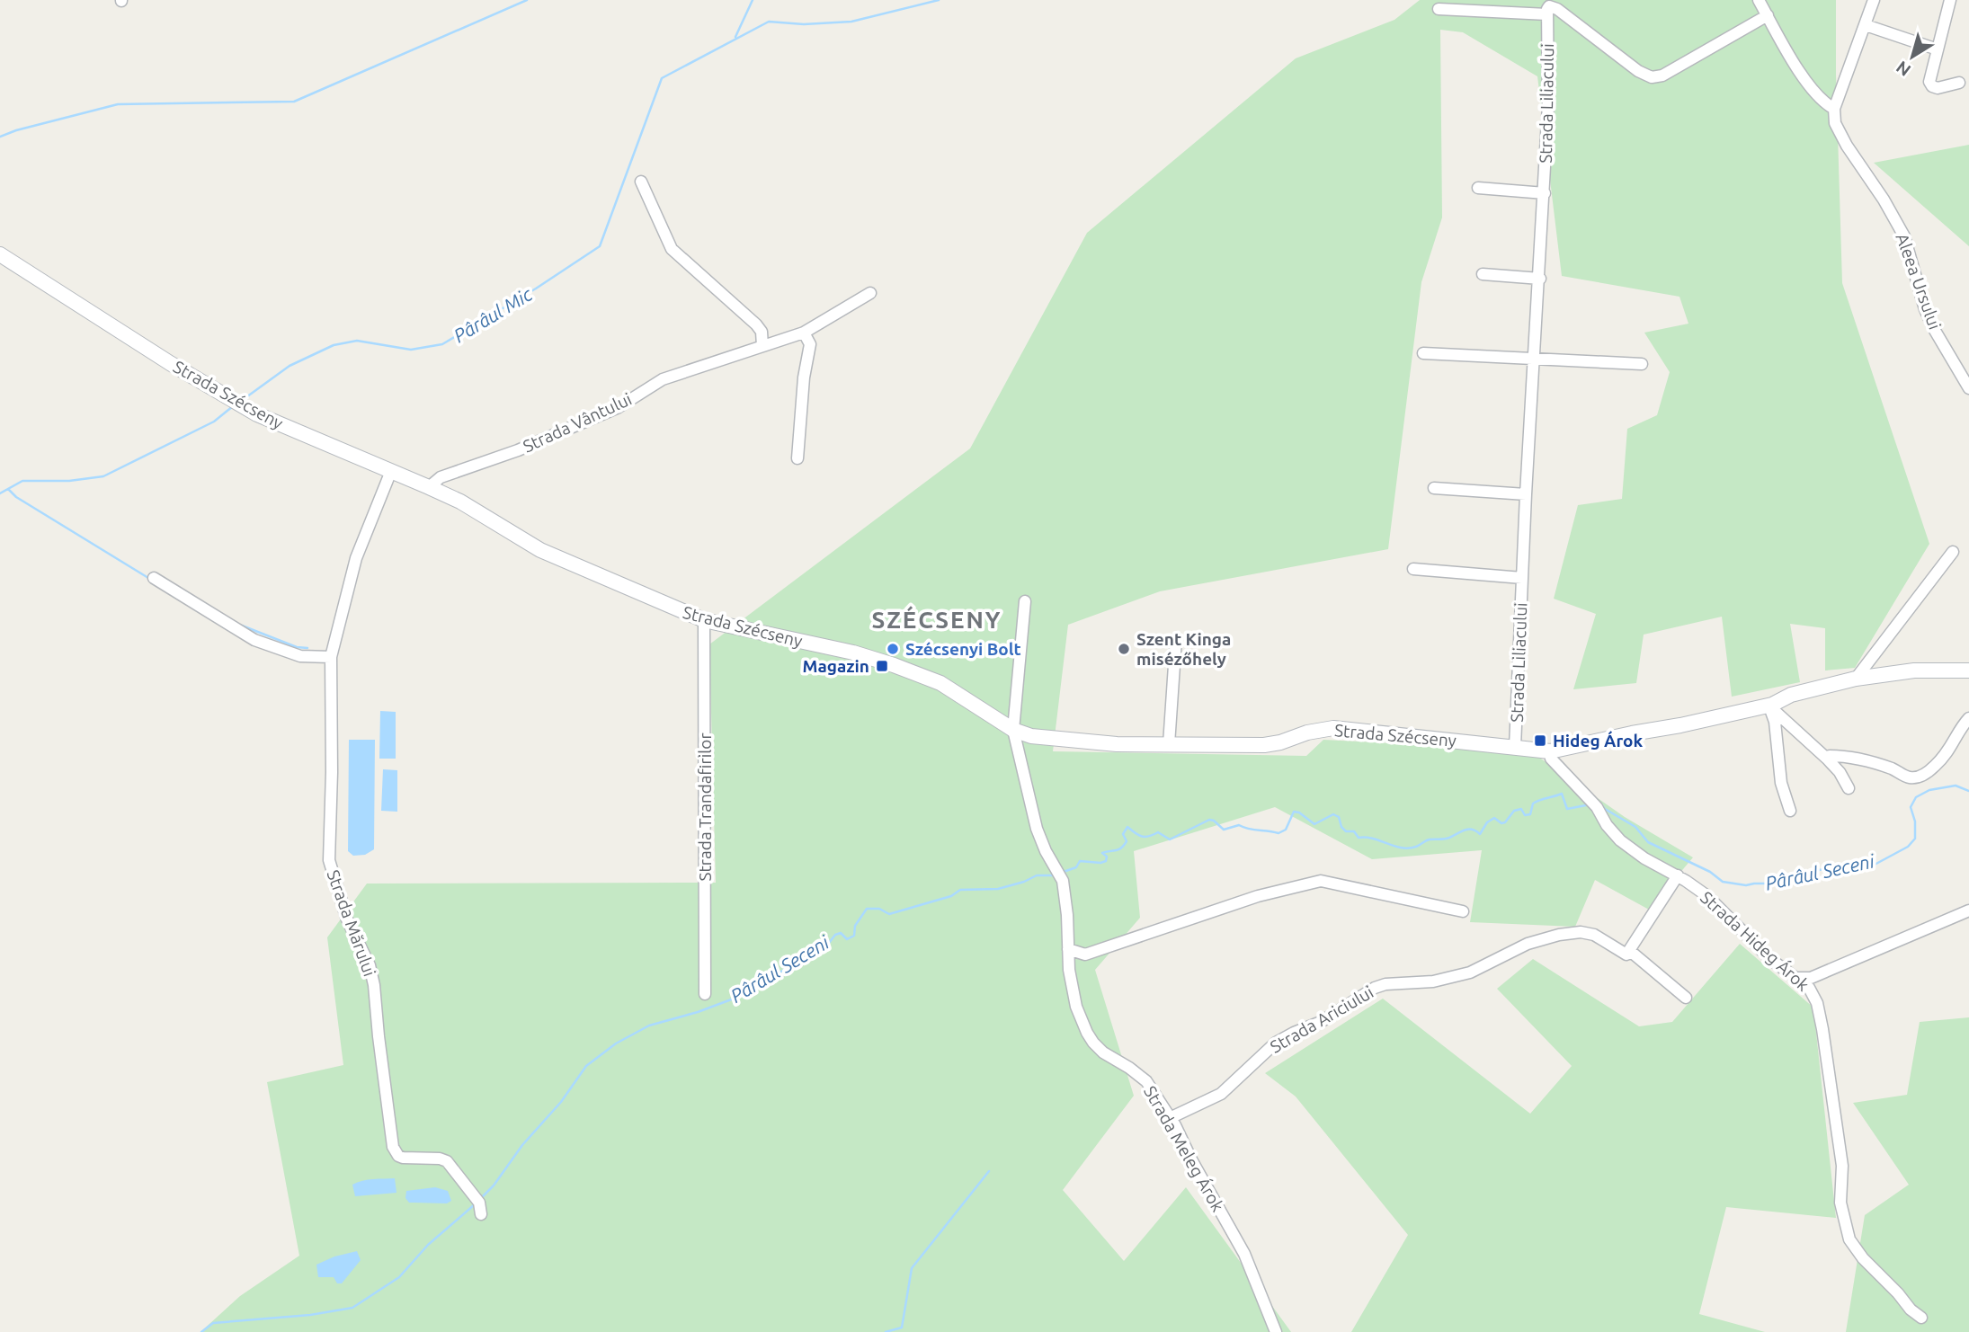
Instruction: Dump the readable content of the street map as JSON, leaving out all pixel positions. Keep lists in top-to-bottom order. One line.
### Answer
{"streets":{"street":["Strada Liliacului","Aleea Ursului","Strada Szécseny","Strada Vântului","Strada Trandafirilor","Strada Mărului","Strada Hideg Árok","Strada Ariciului","Strada Meleg Árok"]},"crossings":[["Strada Liliacului","Strada Szécseny"],["Strada Szécseny","Strada Vântului"],["Strada Szécseny","Strada Trandafirilor"],["Strada Szécseny","Strada Mărului"],["Strada Szécseny","Strada Hideg Árok"],["Strada Szécseny","Strada Meleg Árok"],["Strada Ariciului","Strada Meleg Árok"]],"districts":["SZÉCSENY"],"water":["Pârâul Mic","Pârâul Seceni"],"places":{"other":["Szécsenyi Bolt","Szent Kinga misézőhely"],"transit":["Magazin","Hideg Árok"]},"north":"bottom left"}
